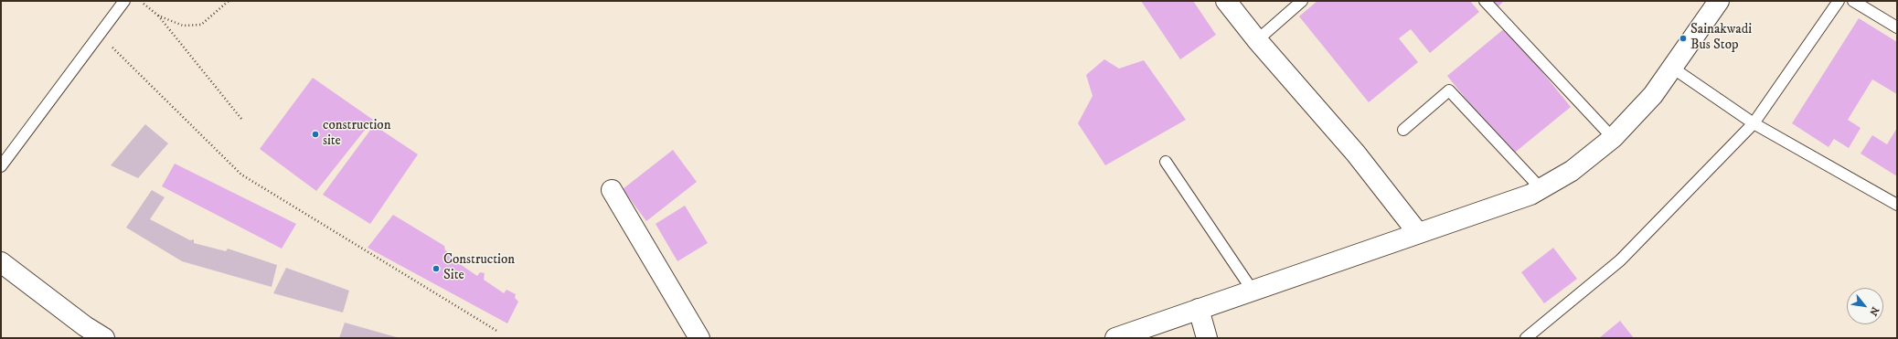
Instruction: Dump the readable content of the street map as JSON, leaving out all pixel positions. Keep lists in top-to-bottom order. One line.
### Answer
{"places":["Sainakwadi Bus Stop","construction site","Construction Site"],"north":"bottom right"}
